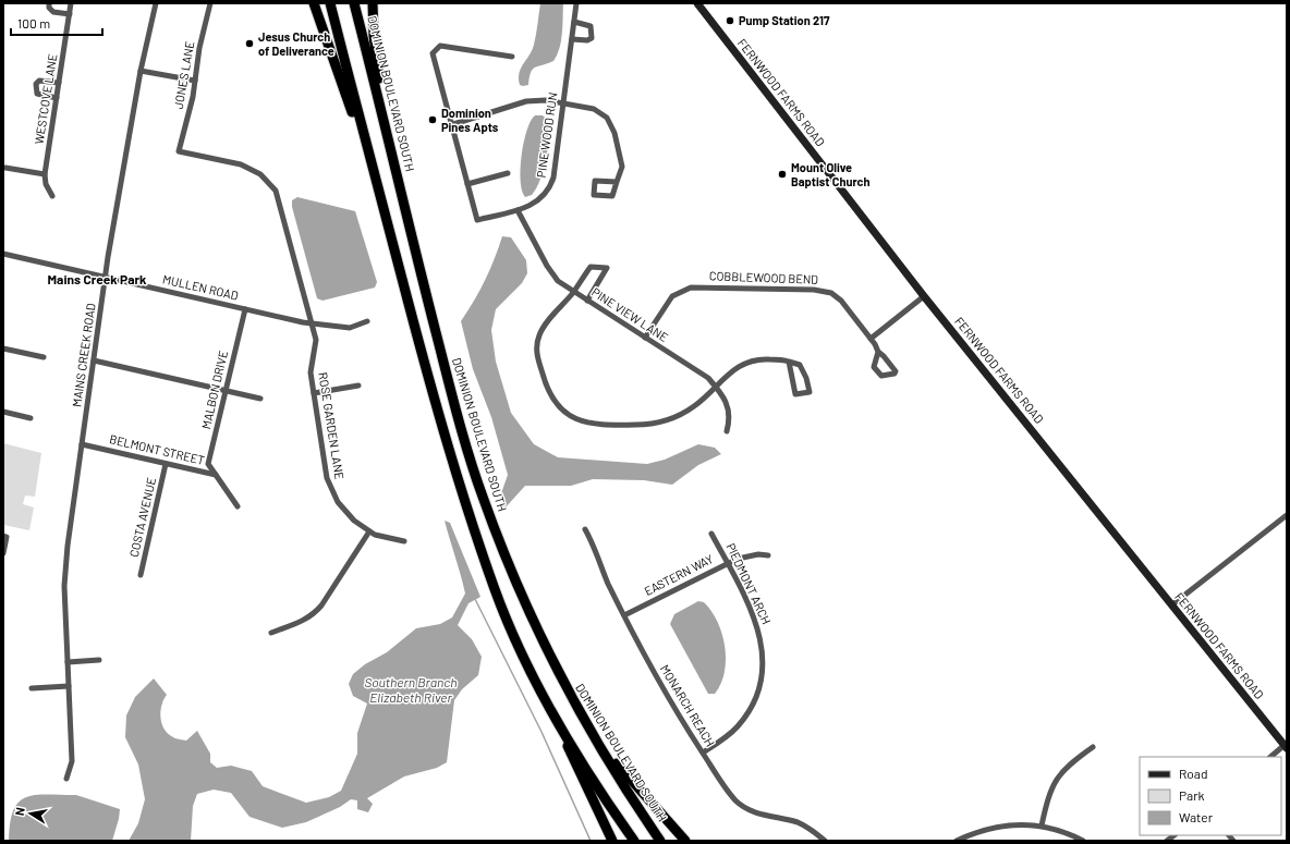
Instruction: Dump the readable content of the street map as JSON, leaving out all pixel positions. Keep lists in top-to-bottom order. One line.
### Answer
{"streets":{"highway":["DOMINION BOULEVARD SOUTH"],"street":["JONES LANE","FERNWOOD FARMS ROAD","WESTCOVE LANE","PINE WOOD RUN","COBBLEWOOD BEND","MULLEN ROAD","PINE VIEW LANE","MAINS CREEK ROAD","MALBON DRIVE","ROSE GARDEN LANE","BELMONT STREET","COSTA AVENUE","EASTERN WAY","PIEDMONT ARCH","MONARCH REACH"]},"crossings":[["JONES LANE","ROSE GARDEN LANE"],["PINE WOOD RUN","PINE VIEW LANE"],["COBBLEWOOD BEND","PINE VIEW LANE"],["MULLEN ROAD","MAINS CREEK ROAD"],["MULLEN ROAD","MALBON DRIVE"],["MULLEN ROAD","ROSE GARDEN LANE"],["MAINS CREEK ROAD","BELMONT STREET"],["MALBON DRIVE","BELMONT STREET"],["BELMONT STREET","COSTA AVENUE"],["EASTERN WAY","PIEDMONT ARCH"],["EASTERN WAY","MONARCH REACH"],["PIEDMONT ARCH","MONARCH REACH"]],"districts":["Mains Creek Park"],"water":["Southern Branch Elizabeth River"],"places":["Pump Station 217","Jesus Church of Deliverance","Dominion Pines Apts","Mount Olive Baptist Church"],"legend":["Road","Park","Water"],"scale_bar":"100 m","north":"left"}
